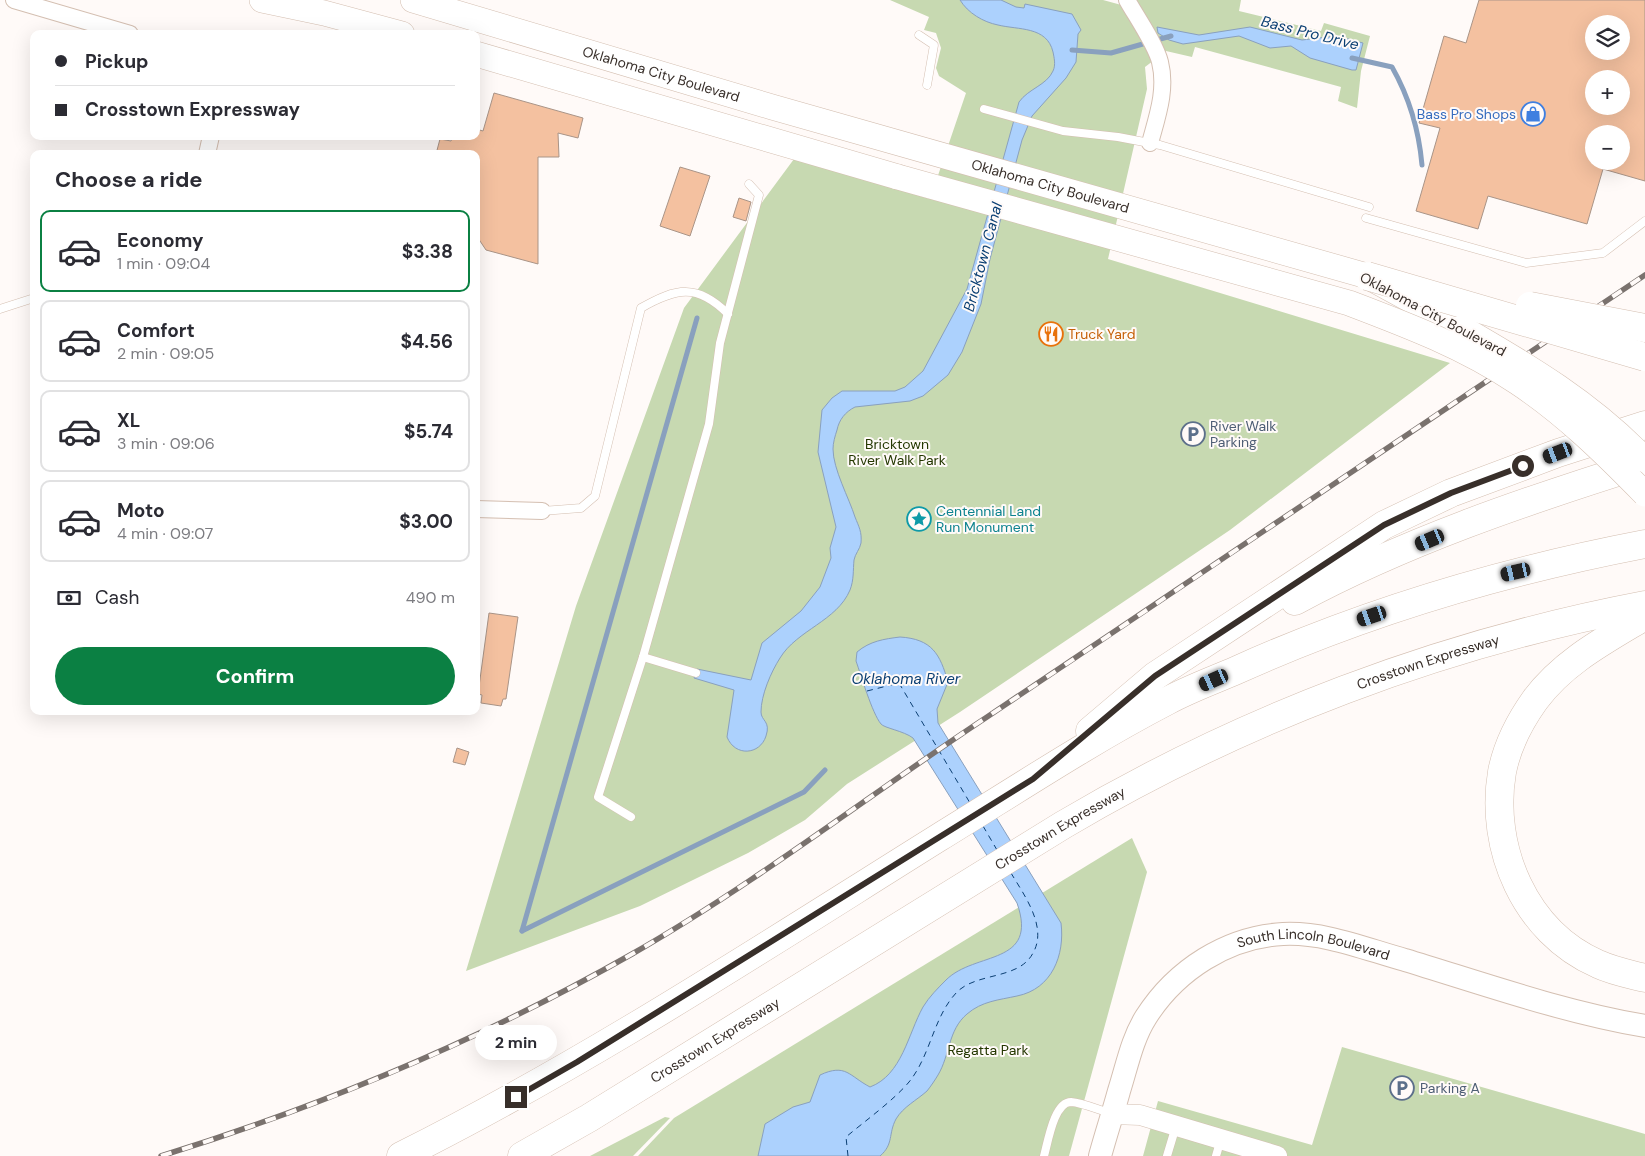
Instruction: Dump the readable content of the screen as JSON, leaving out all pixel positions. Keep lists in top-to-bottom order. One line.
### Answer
{"streets":{"highway":["Crosstown Expressway"],"main road":["Oklahoma City Boulevard","South Lincoln Boulevard"]},"water":["Bass Pro Drive","Bricktown Canal","Oklahoma River"],"parks":["Bricktown River Walk Park","Regatta Park"],"places":{"shop":["Bass Pro Shops"],"restaurant":["Truck Yard"],"parking":["River Walk Parking","Parking A"],"place":["Centennial Land Run Monument"]},"page":{"map_buttons":["+","−"],"banner":["Pickup","Crosstown Expressway"],"heading":"Choose a ride","list":[{"name":"Economy","note":"1 min · 09:04","value":"$3.38"},{"name":"Comfort","note":"2 min · 09:05","value":"$4.56"},{"name":"XL","note":"3 min · 09:06","value":"$5.74"},{"name":"Moto","note":"4 min · 09:07","value":"$3.00"}],"pay":["Cash","490 m"],"buttons":"Confirm","bubble":"2 min"}}
